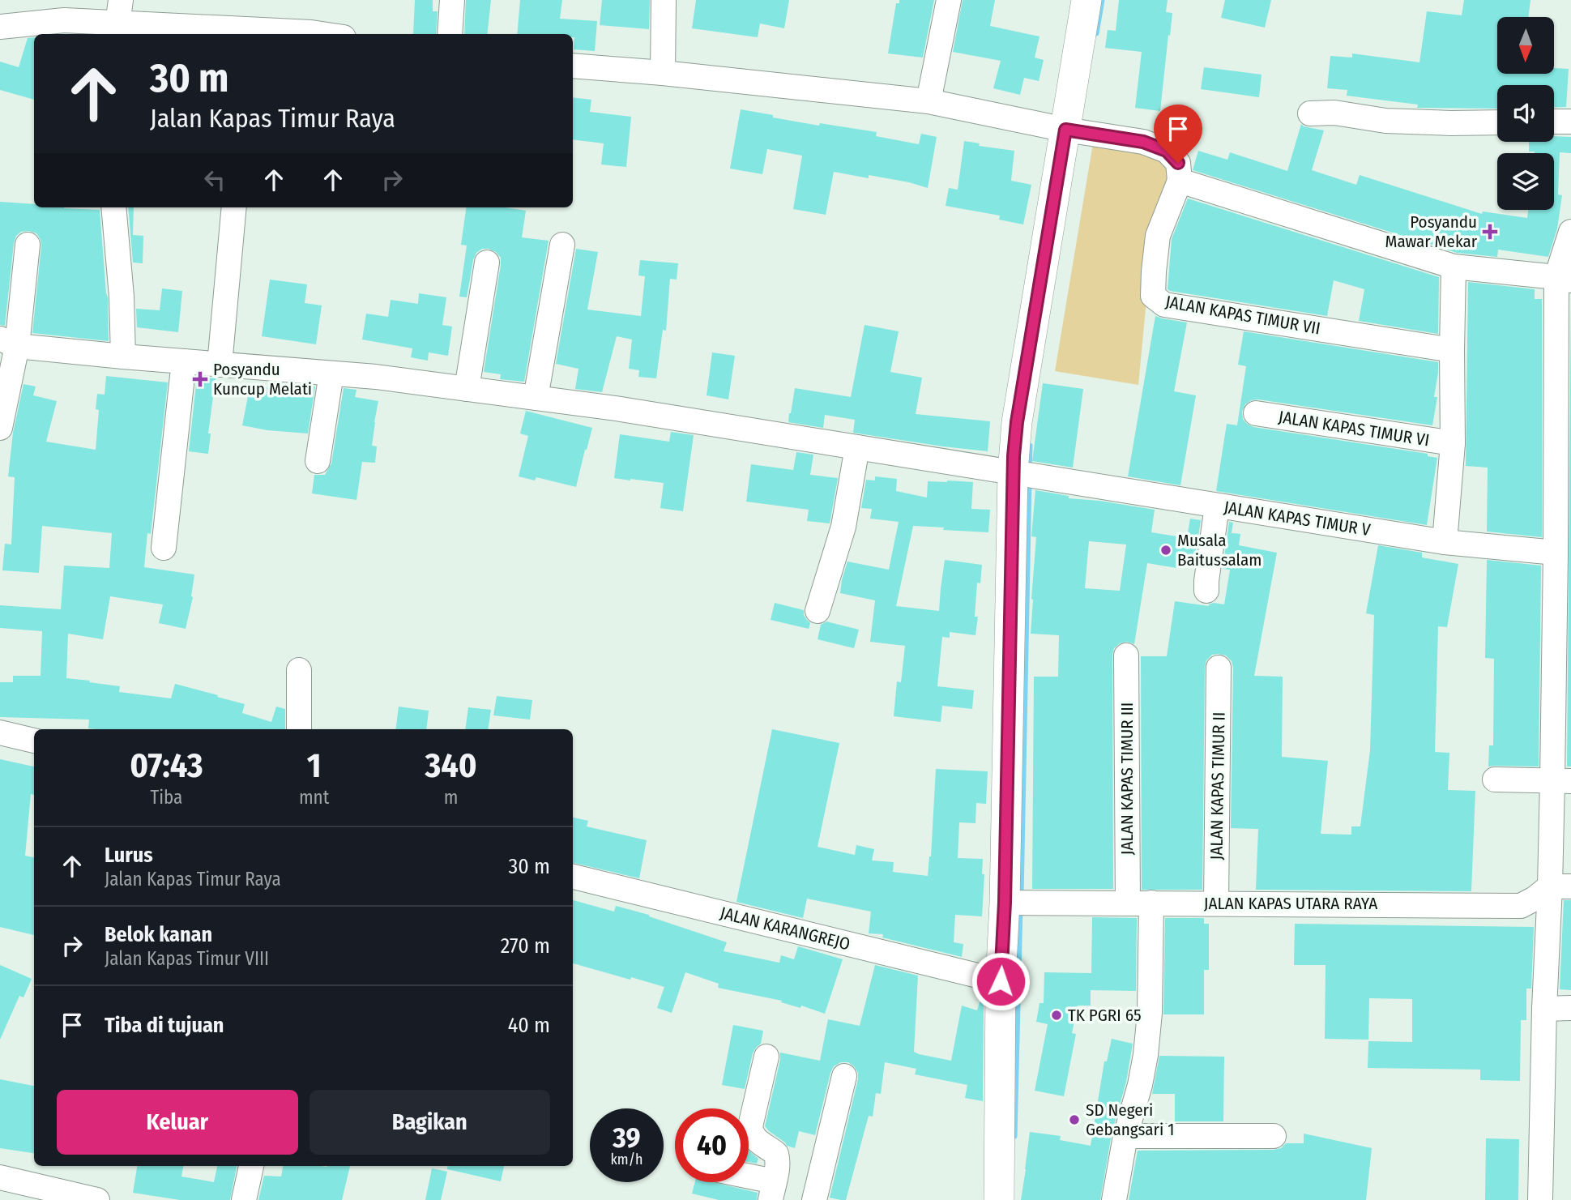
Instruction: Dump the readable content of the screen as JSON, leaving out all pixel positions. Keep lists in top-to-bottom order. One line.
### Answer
{"streets":{"street":["JALAN KAPAS TIMUR VII","JALAN KAPAS TIMUR VI","JALAN KAPAS TIMUR V","JALAN KAPAS TIMUR III","JALAN KAPAS TIMUR II","JALAN KAPAS UTARA RAYA","JALAN KARANGREJO"]},"crossings":[["JALAN KAPAS TIMUR III","JALAN KAPAS UTARA RAYA"],["JALAN KAPAS TIMUR II","JALAN KAPAS UTARA RAYA"]],"places":{"health":["Posyandu Mawar Mekar","Posyandu Kuncup Melati"],"other":["Musala Baitussalam","TK PGRI 65","SD Negeri Gebangsari 1"]},"north":"bottom","page":{"turn":["30 m","Jalan Kapas Timur Raya"],"eta":["07:43","Tiba","1","mnt","340","m"],"list":[{"name":"Lurus","note":"Jalan Kapas Timur Raya","value":"30 m"},{"name":"Belok kanan","note":"Jalan Kapas Timur VIII","value":"270 m"},{"name":"Tiba di tujuan","value":"40 m"}],"buttons":["Keluar","Bagikan"],"speed":"39 km/h","limit":"40"}}
